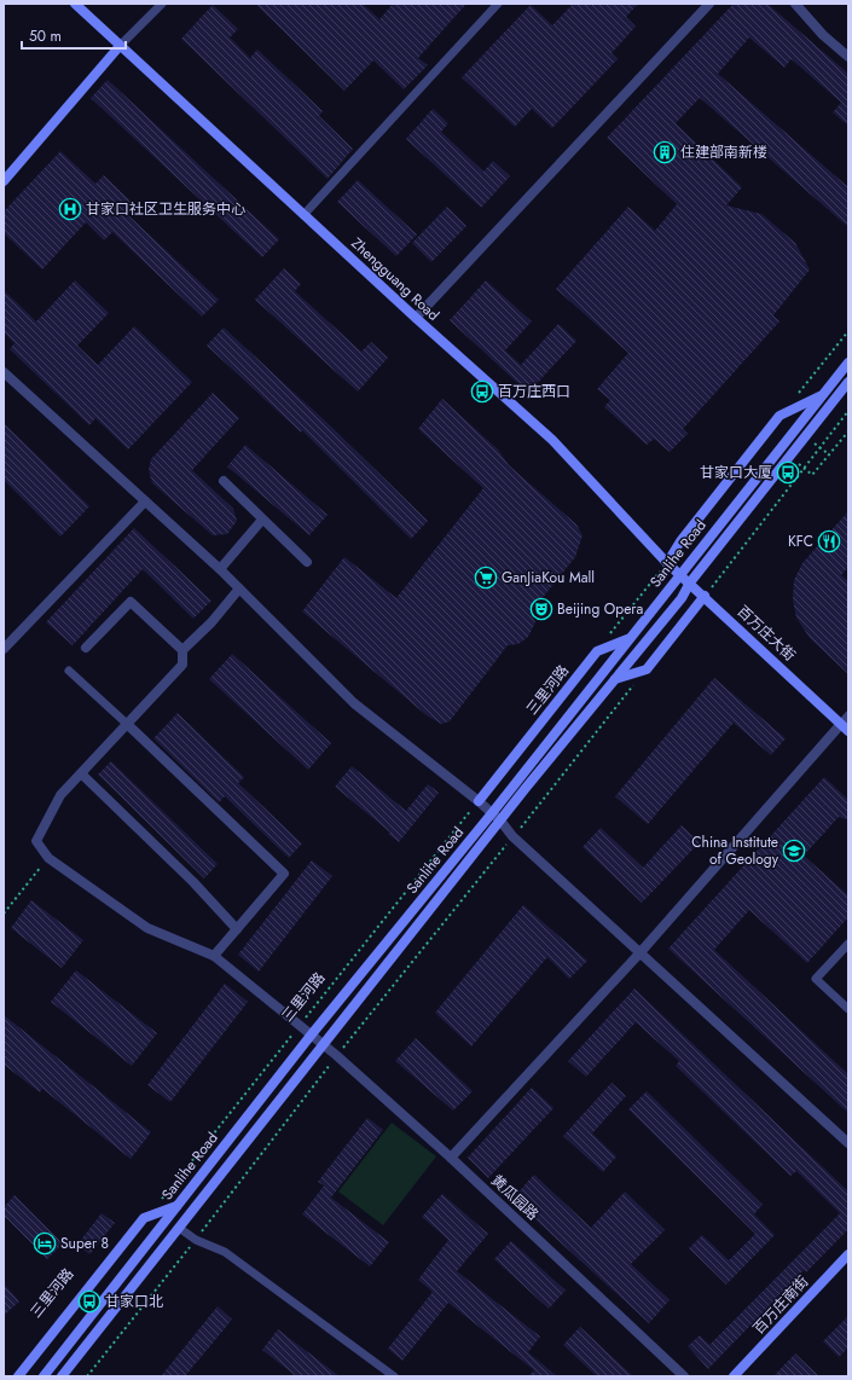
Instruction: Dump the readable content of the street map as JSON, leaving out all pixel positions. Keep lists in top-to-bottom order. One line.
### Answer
{"streets":{"main road":["Zhengguang Road","Sanlihe Road","三里河路","百万庄南街"],"street":["黄瓜园路"]},"crossings":[["Zhengguang Road","Sanlihe Road"],["Sanlihe Road","三里河路"],["Sanlihe Road","黄瓜园路"],["三里河路","黄瓜园路"]],"places":{"building":["住建部南新楼"],"hospital":["甘家口社区卫生服务中心"],"bus stop":["百万庄西口","甘家口大厦","甘家口北"],"restaurant":["KFC"],"supermarket":["GanJiaKou Mall"],"theatre":["Beijing Opera"],"school or university":["China Institute of Geology"],"hotel":["Super 8"]},"scale_bar":"50 m"}
